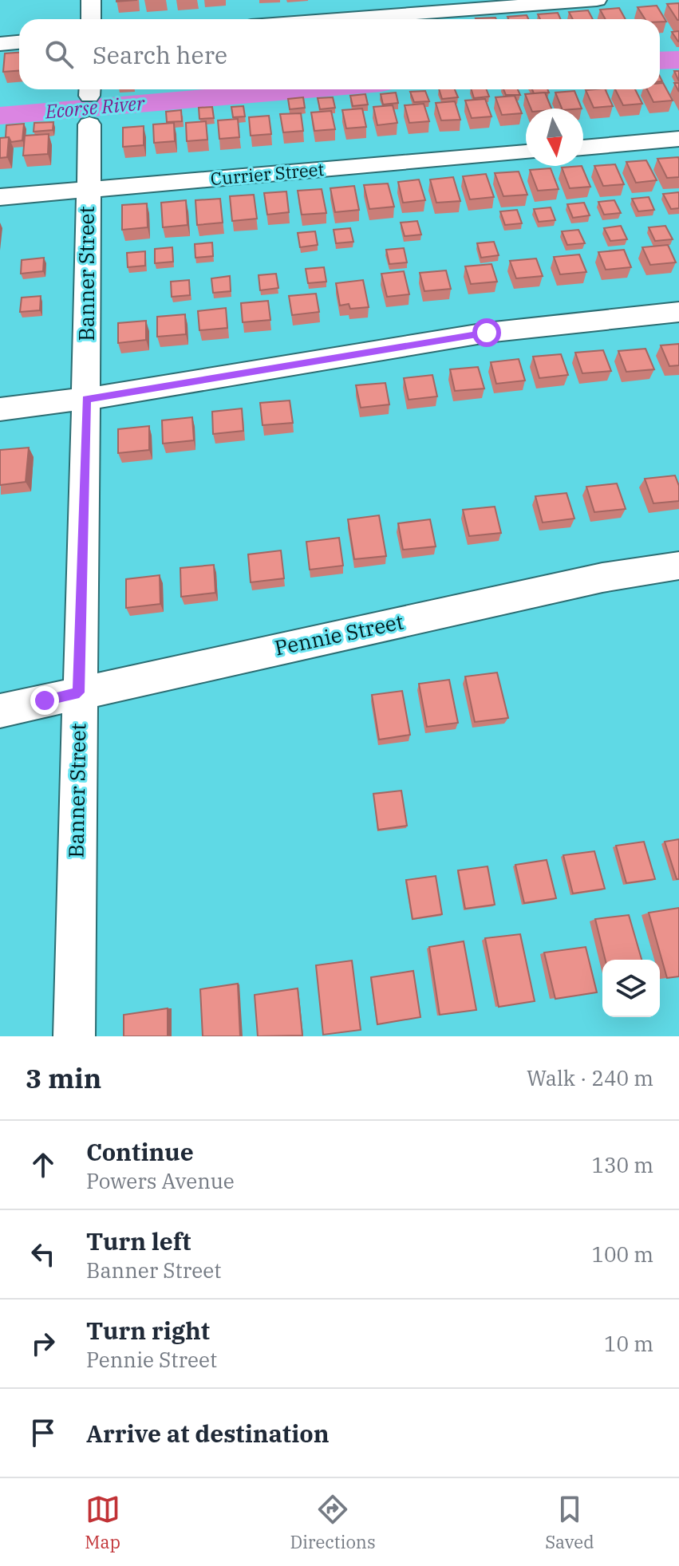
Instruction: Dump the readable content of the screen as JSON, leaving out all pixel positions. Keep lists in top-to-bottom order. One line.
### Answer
{"streets":{"street":["Currier Street","Banner Street","Pennie Street"]},"crossings":[["Currier Street","Banner Street"],["Banner Street","Pennie Street"]],"water":["Ecorse River"],"north":"bottom","page":{"search":"Search here","heading":["3 min","Walk · 240 m"],"list":[["Continue","Powers Avenue","130 m"],["Turn left","Banner Street","100 m"],["Turn right","Pennie Street","10 m"],"Arrive at destination"],"nav":["Map","Directions","Saved"]}}
